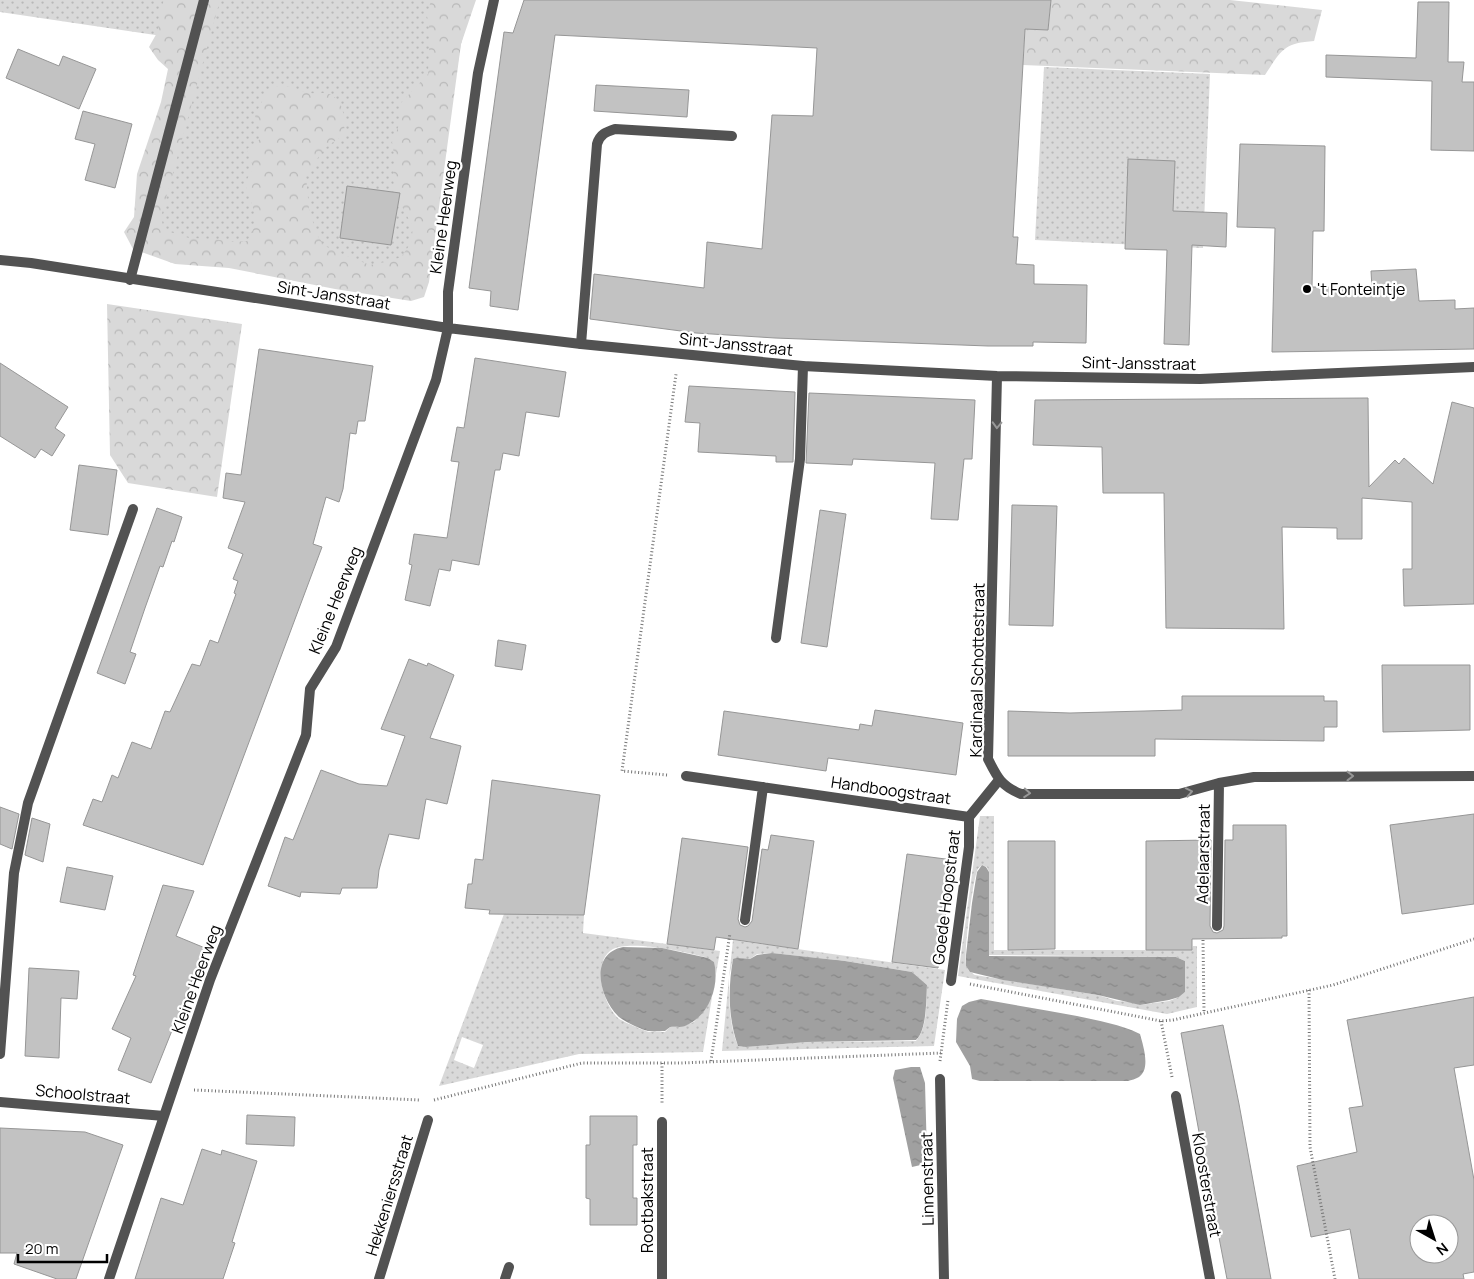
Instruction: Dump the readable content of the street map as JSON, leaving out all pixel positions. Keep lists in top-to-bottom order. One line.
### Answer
{"streets":{"street":["Kleine Heerweg","Sint-Jansstraat","Kardinaal Schottestraat","Handboogstraat","Adelaarstraat","Goede Hoopstraat","Schoolstraat","Linnenstraat","Kloosterstraat","Hekkeniersstraat","Rootbakstraat"]},"crossings":[["Kleine Heerweg","Sint-Jansstraat"],["Kleine Heerweg","Schoolstraat"],["Sint-Jansstraat","Kardinaal Schottestraat"],["Kardinaal Schottestraat","Handboogstraat"],["Handboogstraat","Goede Hoopstraat"]],"one_way":["Kardinaal Schottestraat"],"places":["'t Fonteintje"],"scale_bar":"20 m","north":"bottom right"}
